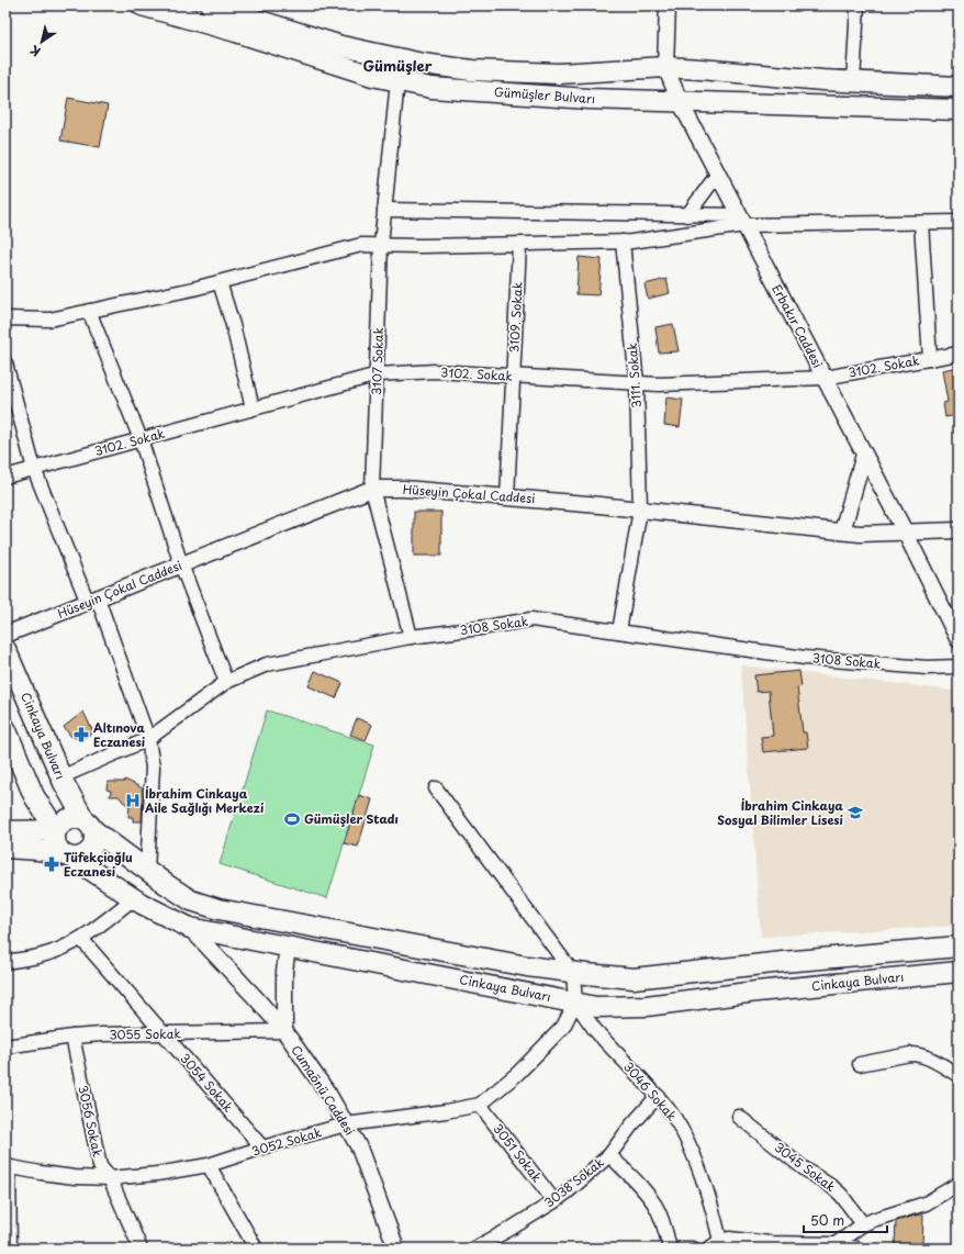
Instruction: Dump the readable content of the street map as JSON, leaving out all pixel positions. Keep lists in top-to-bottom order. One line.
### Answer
{"streets":{"main road":["Gümüşler Bulvarı","Cinkaya Bulvarı"],"street":["3109. Sokak","Erbakır Caddesi","3107 Sokak","3102. Sokak","3111. Sokak","Hüseyin Çokal Caddesi","3108 Sokak","3055 Sokak","3054 Sokak","Cumaönü Caddesi","3046 Sokak","3056 Sokak","3052 Sokak","3051 Sokak","3045 Sokak","3038 Sokak"]},"crossings":[["Gümüşler Bulvarı","Erbakır Caddesi"],["Gümüşler Bulvarı","3107 Sokak"],["3109. Sokak","3102. Sokak"],["3109. Sokak","Hüseyin Çokal Caddesi"],["Erbakır Caddesi","3102. Sokak"],["Erbakır Caddesi","Hüseyin Çokal Caddesi"],["3107 Sokak","3102. Sokak"],["3107 Sokak","Hüseyin Çokal Caddesi"],["3107 Sokak","3108 Sokak"],["3102. Sokak","3111. Sokak"],["3111. Sokak","Hüseyin Çokal Caddesi"],["3111. Sokak","3108 Sokak"],["3108 Sokak","Cinkaya Bulvarı"],["Cinkaya Bulvarı","Cumaönü Caddesi"],["Cinkaya Bulvarı","3046 Sokak"],["Cinkaya Bulvarı","3052 Sokak"],["3055 Sokak","3054 Sokak"],["3055 Sokak","Cumaönü Caddesi"],["3055 Sokak","3056 Sokak"],["3054 Sokak","3052 Sokak"],["Cumaönü Caddesi","3052 Sokak"],["3046 Sokak","3052 Sokak"],["3046 Sokak","3038 Sokak"],["3056 Sokak","3052 Sokak"],["3052 Sokak","3051 Sokak"],["3051 Sokak","3038 Sokak"]],"districts":["Gümüşler"],"places":{"pharmacy":["Altınova Eczanesi","Tüfekçioğlu Eczanesi"],"hospital":["İbrahim Cinkaya Aile Sağlığı Merkezi"],"school or university":["İbrahim Cinkaya Sosyal Bilimler Lisesi"],"sports":["Gümüşler Stadı"]},"scale_bar":"50 m","north":"bottom left"}
